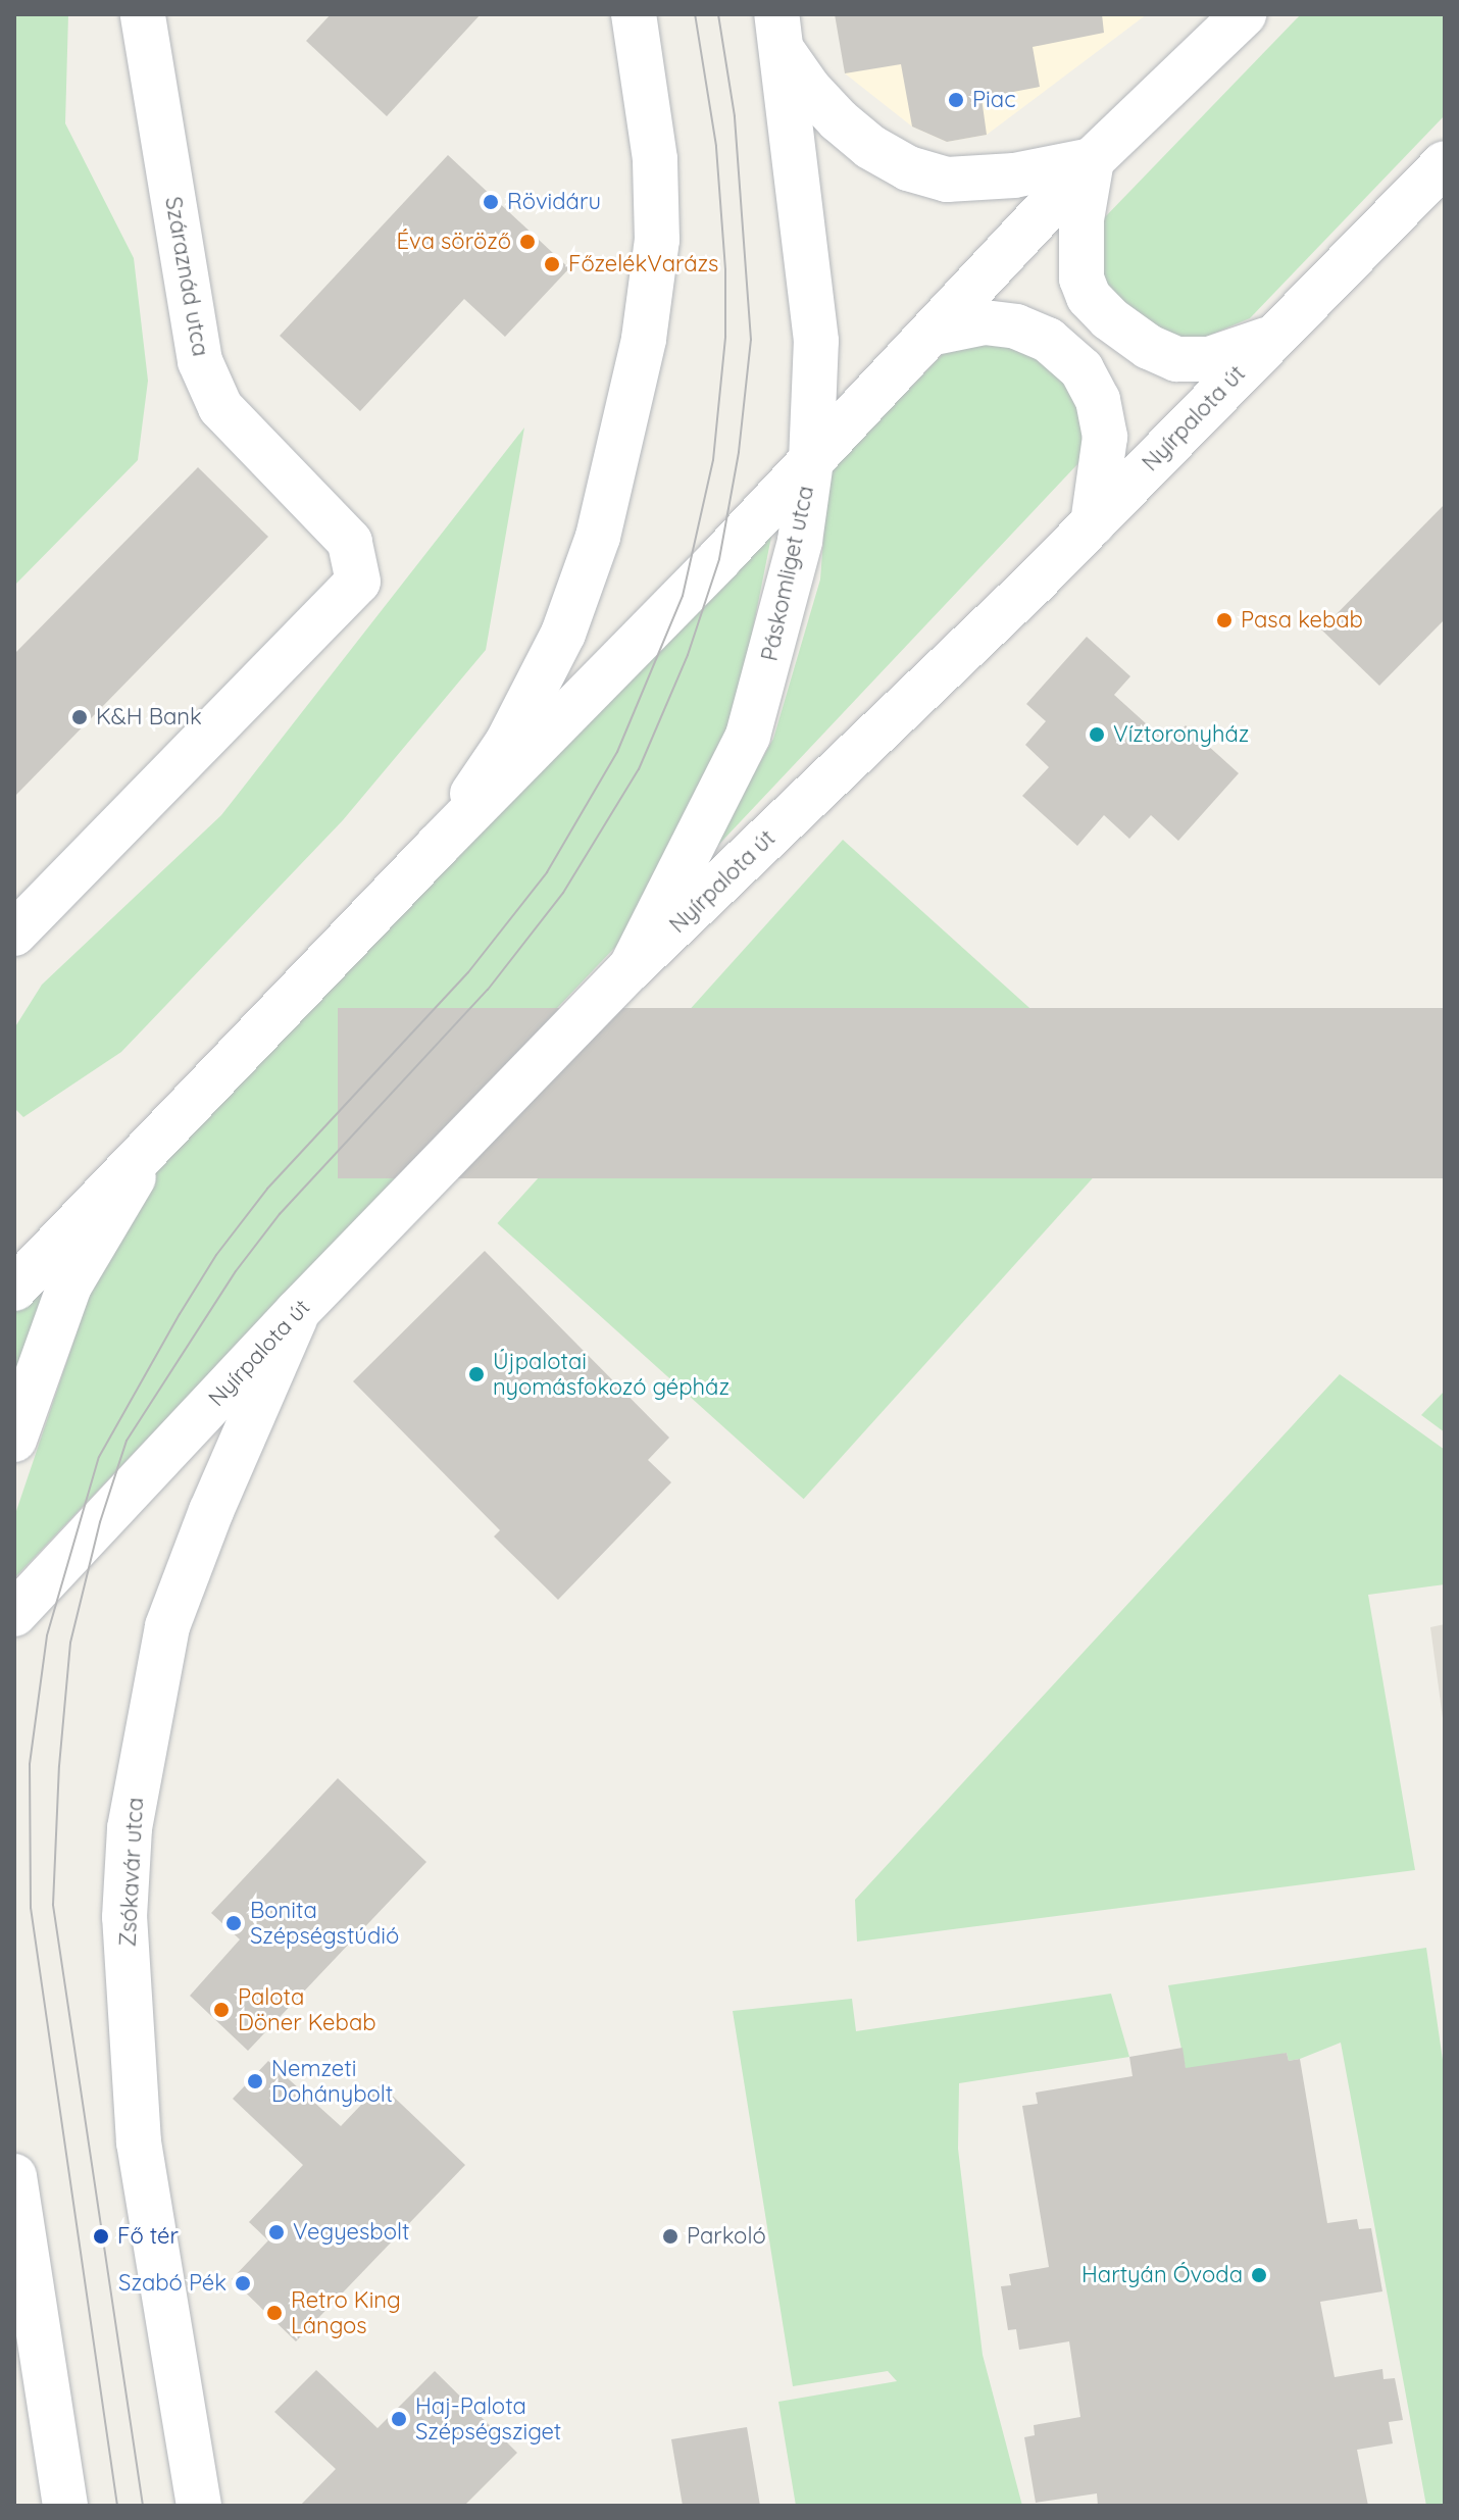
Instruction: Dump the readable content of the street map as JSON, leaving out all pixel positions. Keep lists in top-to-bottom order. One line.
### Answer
{"streets":{"street":["Száraznád utca","Nyírpalota út","Páskomliget utca","Zsókavár utca"]},"crossings":[["Nyírpalota út","Páskomliget utca"],["Nyírpalota út","Zsókavár utca"]],"places":["Piac","Rövidáru","Éva söröző","FőzelékVarázs","Pasa kebab","K&H Bank","Víztoronyház","Újpalotai nyomásfokozó gépház","Bonita Szépségstúdió","Palota Döner Kebab","Nemzeti Dohánybolt","Vegyesbolt","Fő tér","Parkoló","Hartyán Óvoda","Szabó Pék","Retro King Lángos","Haj-Palota Szépségsziget"]}
